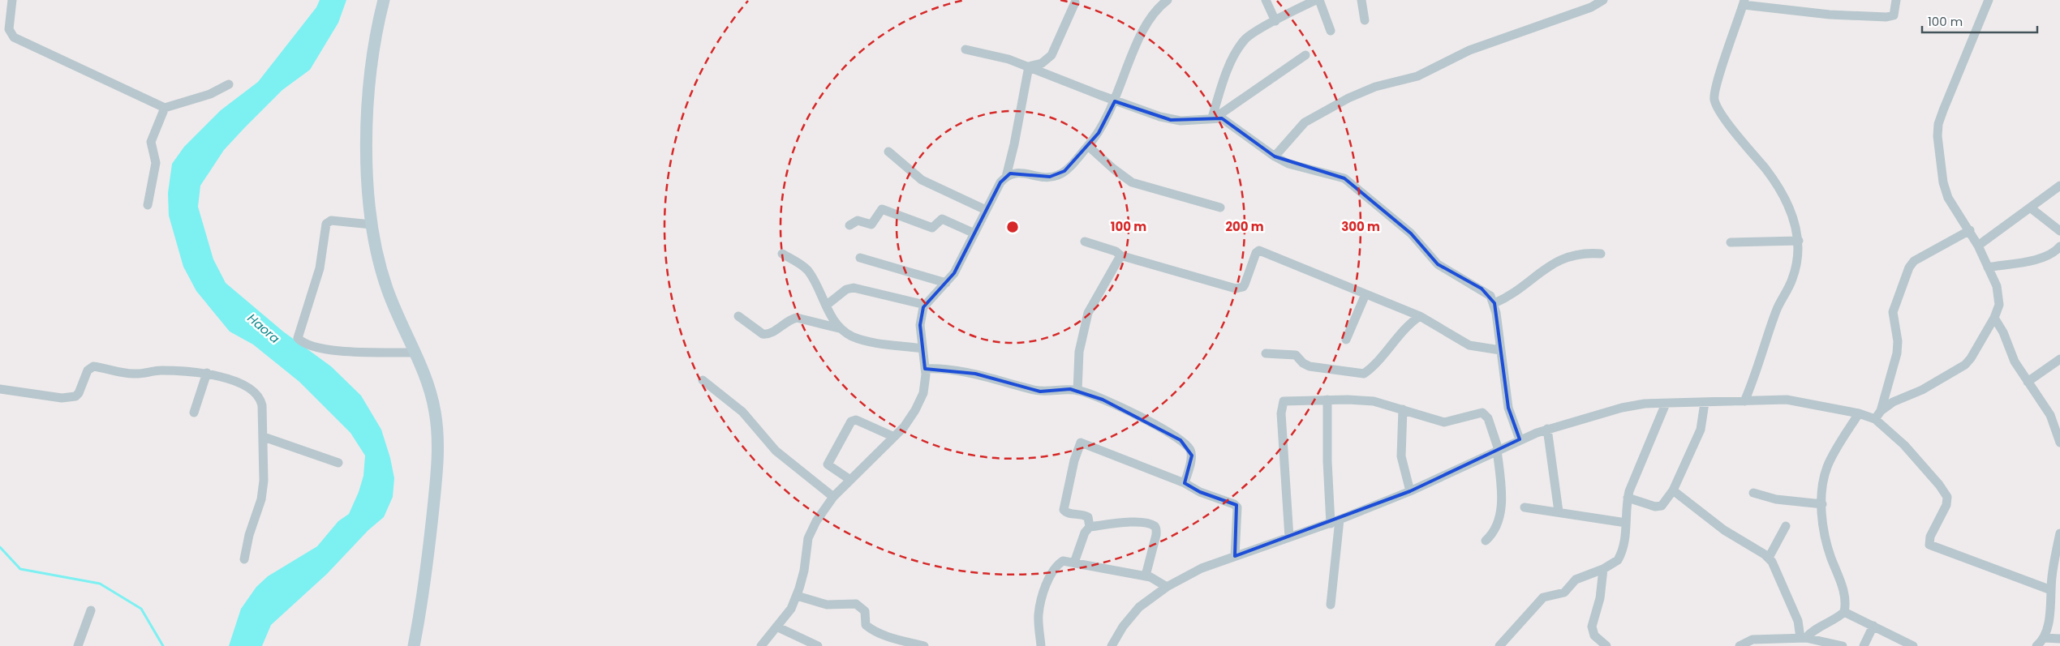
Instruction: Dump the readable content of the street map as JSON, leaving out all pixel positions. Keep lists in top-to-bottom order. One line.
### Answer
{"water":["Haora"],"scale_bar":"100 m","rings":["100 m","200 m","300 m"]}
